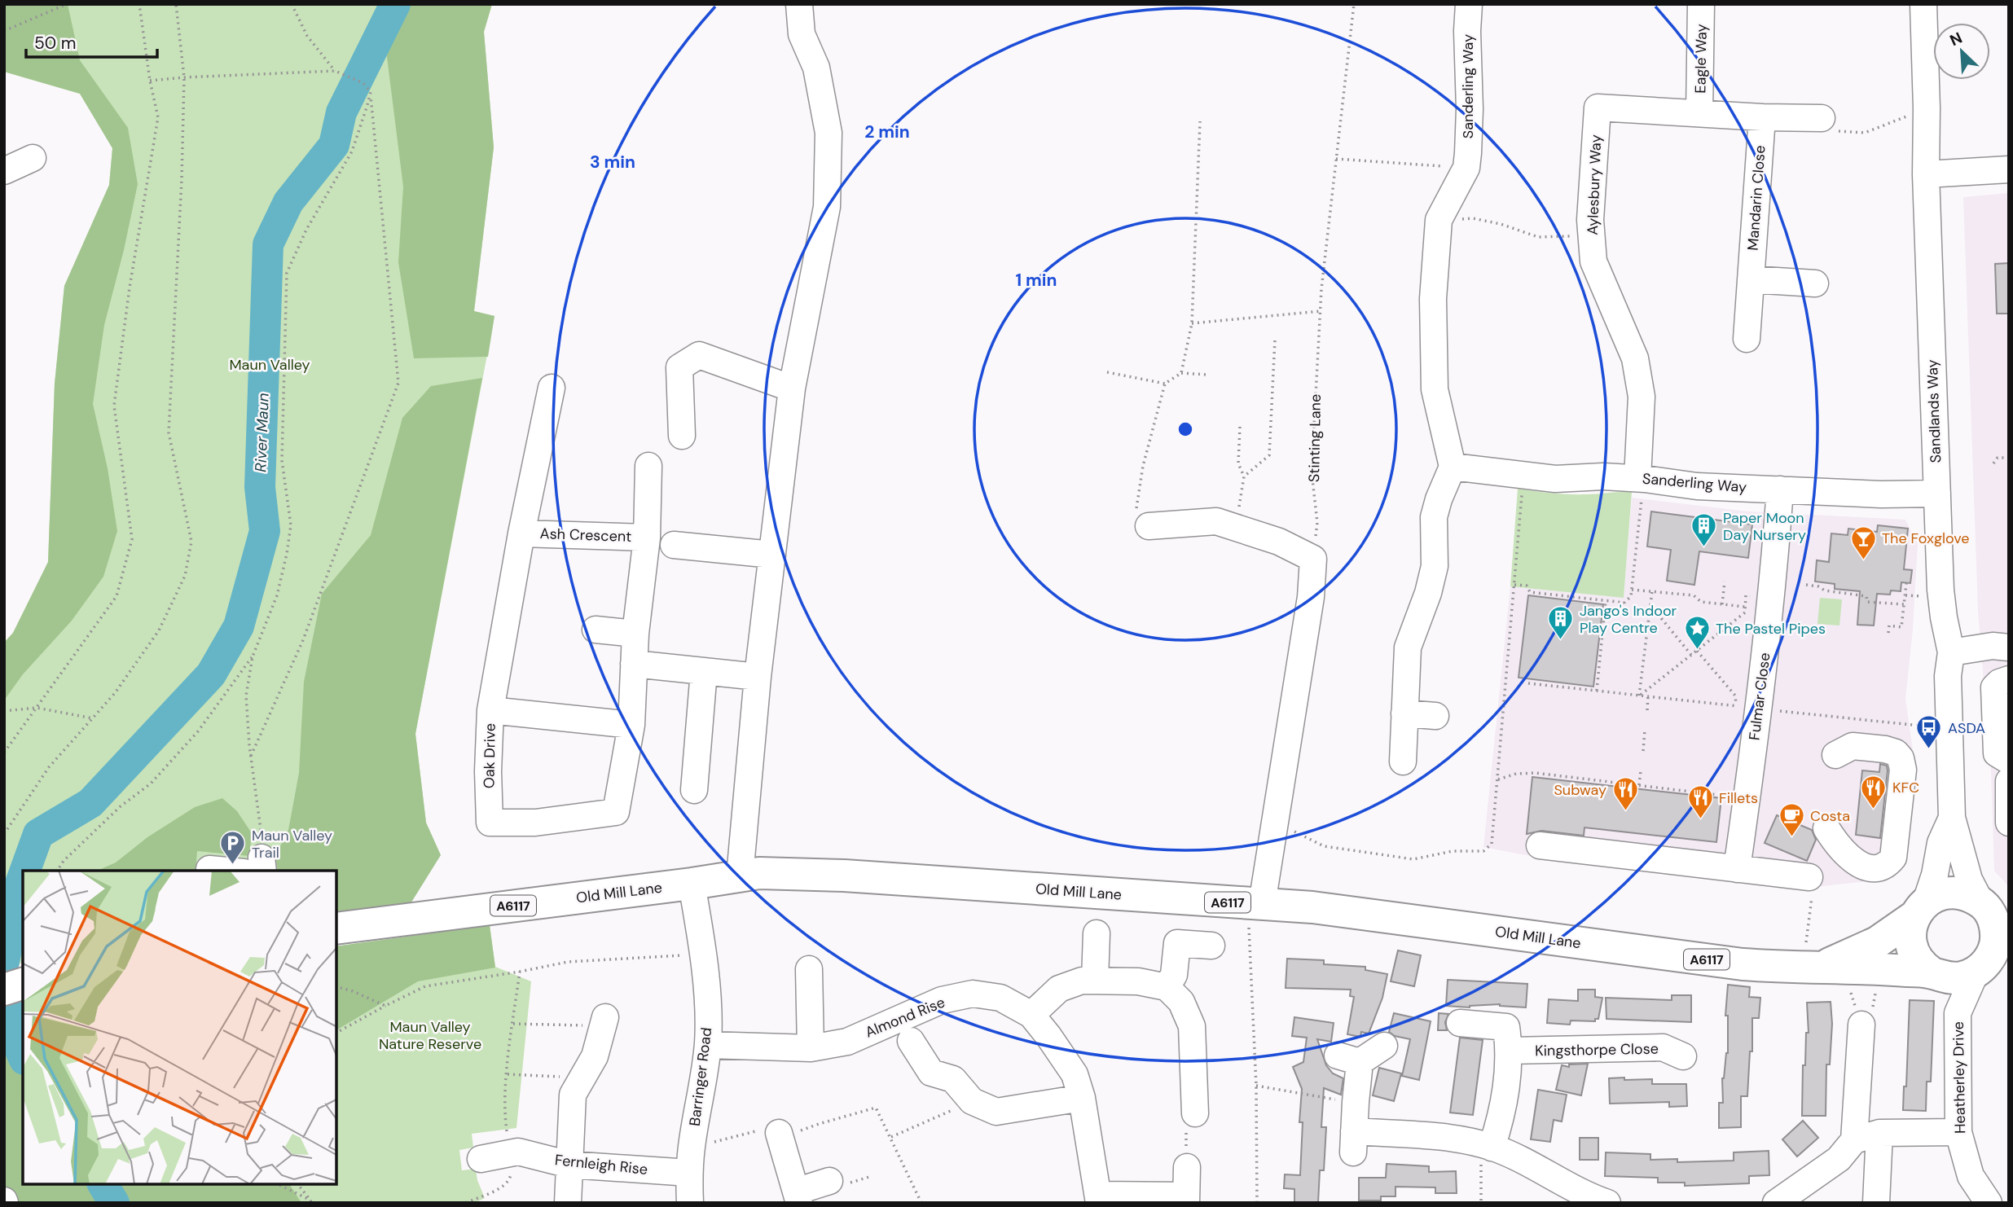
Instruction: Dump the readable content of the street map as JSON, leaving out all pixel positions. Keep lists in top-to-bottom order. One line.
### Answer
{"streets":{"main road":["Old Mill Lane","A6117"],"street":["Eagle Way","Sanderling Way","Aylesbury Way","Mandarin Close","Sandlands Way","Ash Crescent","Fulmar Close","Oak Drive","Almond Rise","Kingsthorpe Close","Barringer Road","Heatherley Drive","Fernleigh Rise"],"path":["Stinting Lane"]},"crossings":[["Eagle Way","Aylesbury Way"],["Sanderling Way","Aylesbury Way"],["Sanderling Way","Sandlands Way"],["Sanderling Way","Fulmar Close"],["Aylesbury Way","Mandarin Close"],["Ash Crescent","Oak Drive"],["Old Mill Lane","Barringer Road"],["Old Mill Lane","Heatherley Drive"],["Almond Rise","Barringer Road"],["Barringer Road","Fernleigh Rise"]],"water":["River Maun"],"parks":["Maun Valley","Maun Valley Nature Reserve"],"places":{"building":["Paper Moon Day Nursery","Jango's Indoor Play Centre"],"bar":["The Foxglove"],"place":["The Pastel Pipes"],"bus stop":["ASDA"],"restaurant":["KFC","Subway","Fillets"],"cafe":["Costa"],"parking":["Maun Valley Trail"]},"scale_bar":"50 m","north":"top left","rings":["2 min","3 min","1 min"]}
